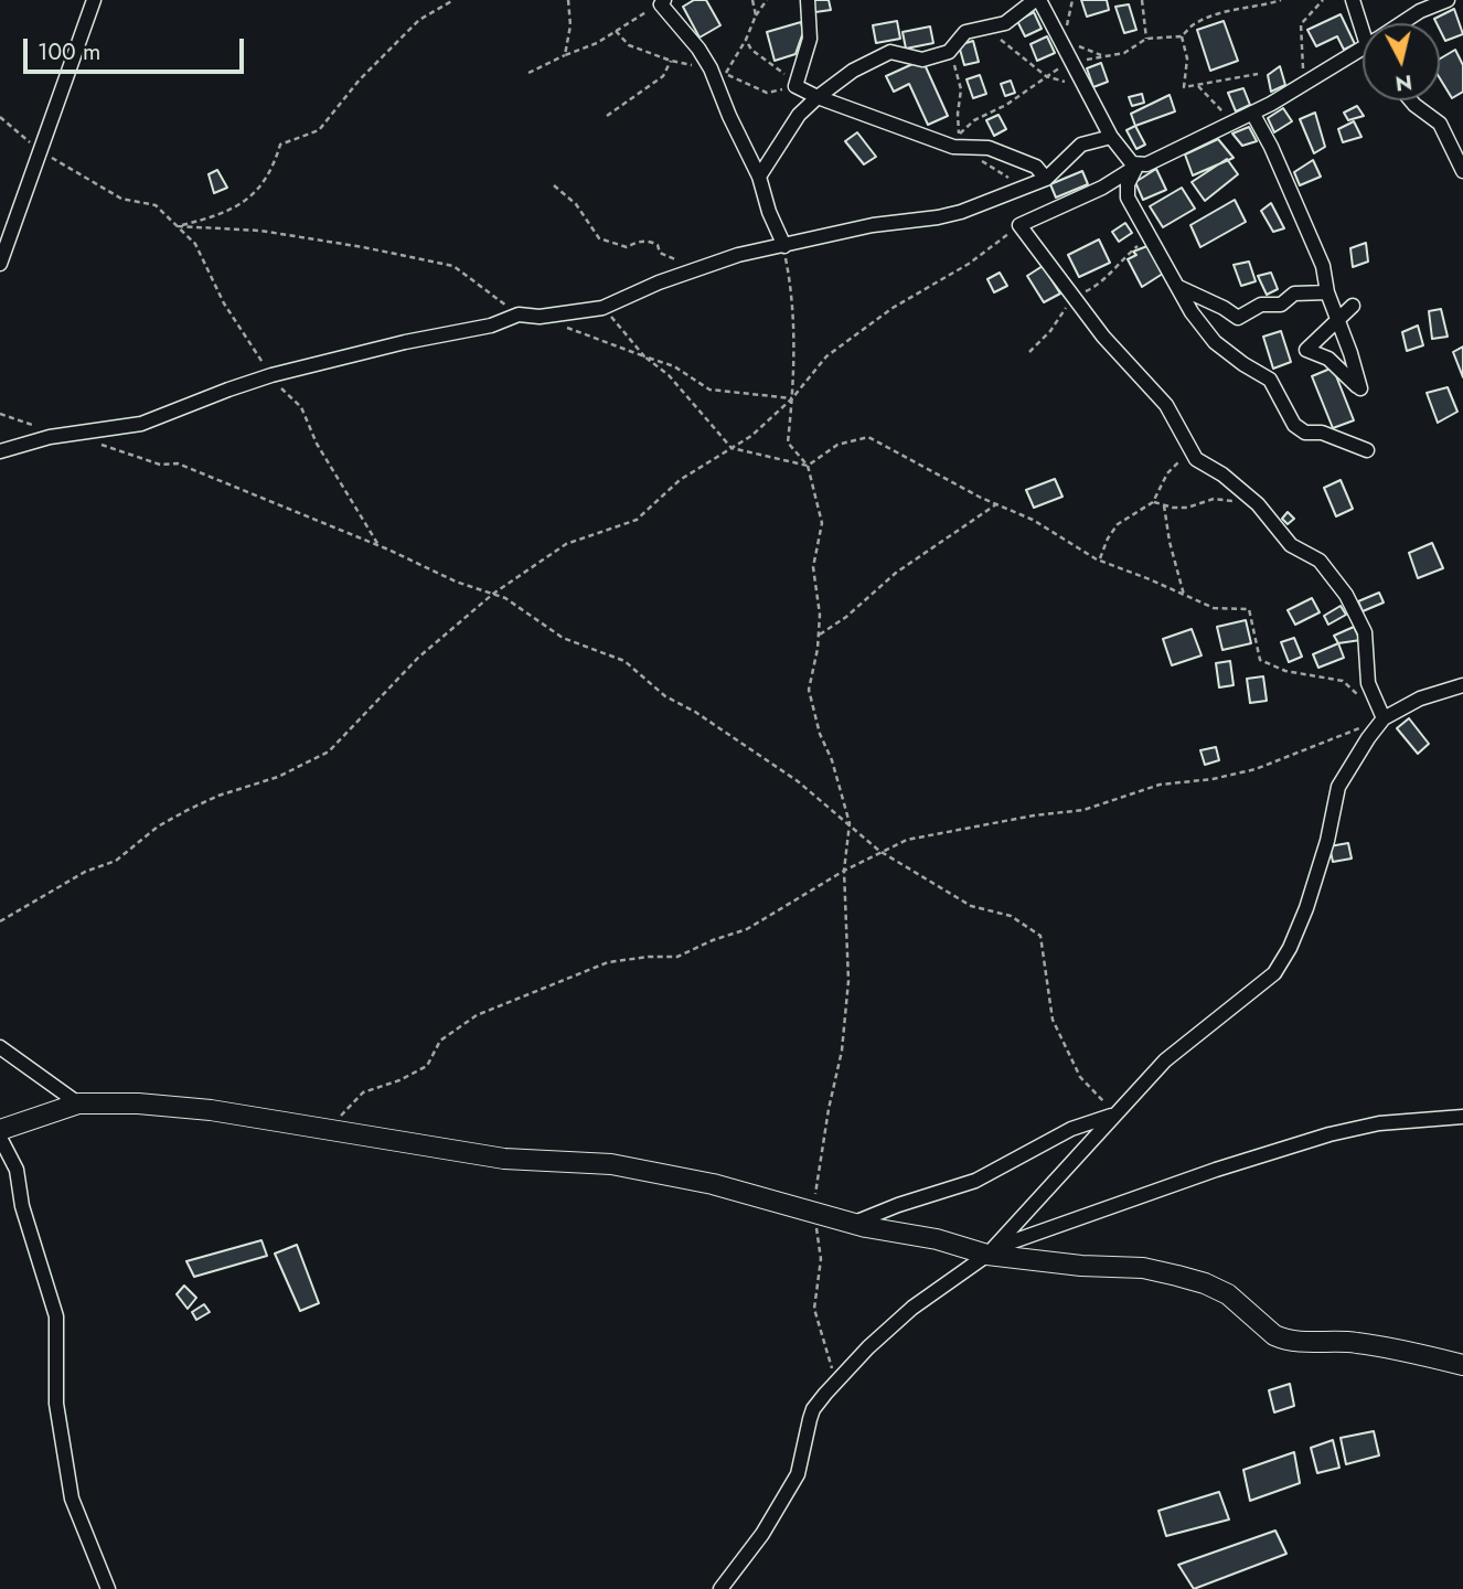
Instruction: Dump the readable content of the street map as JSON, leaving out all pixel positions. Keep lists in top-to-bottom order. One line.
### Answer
{"scale_bar":"100 m","north":"bottom"}
